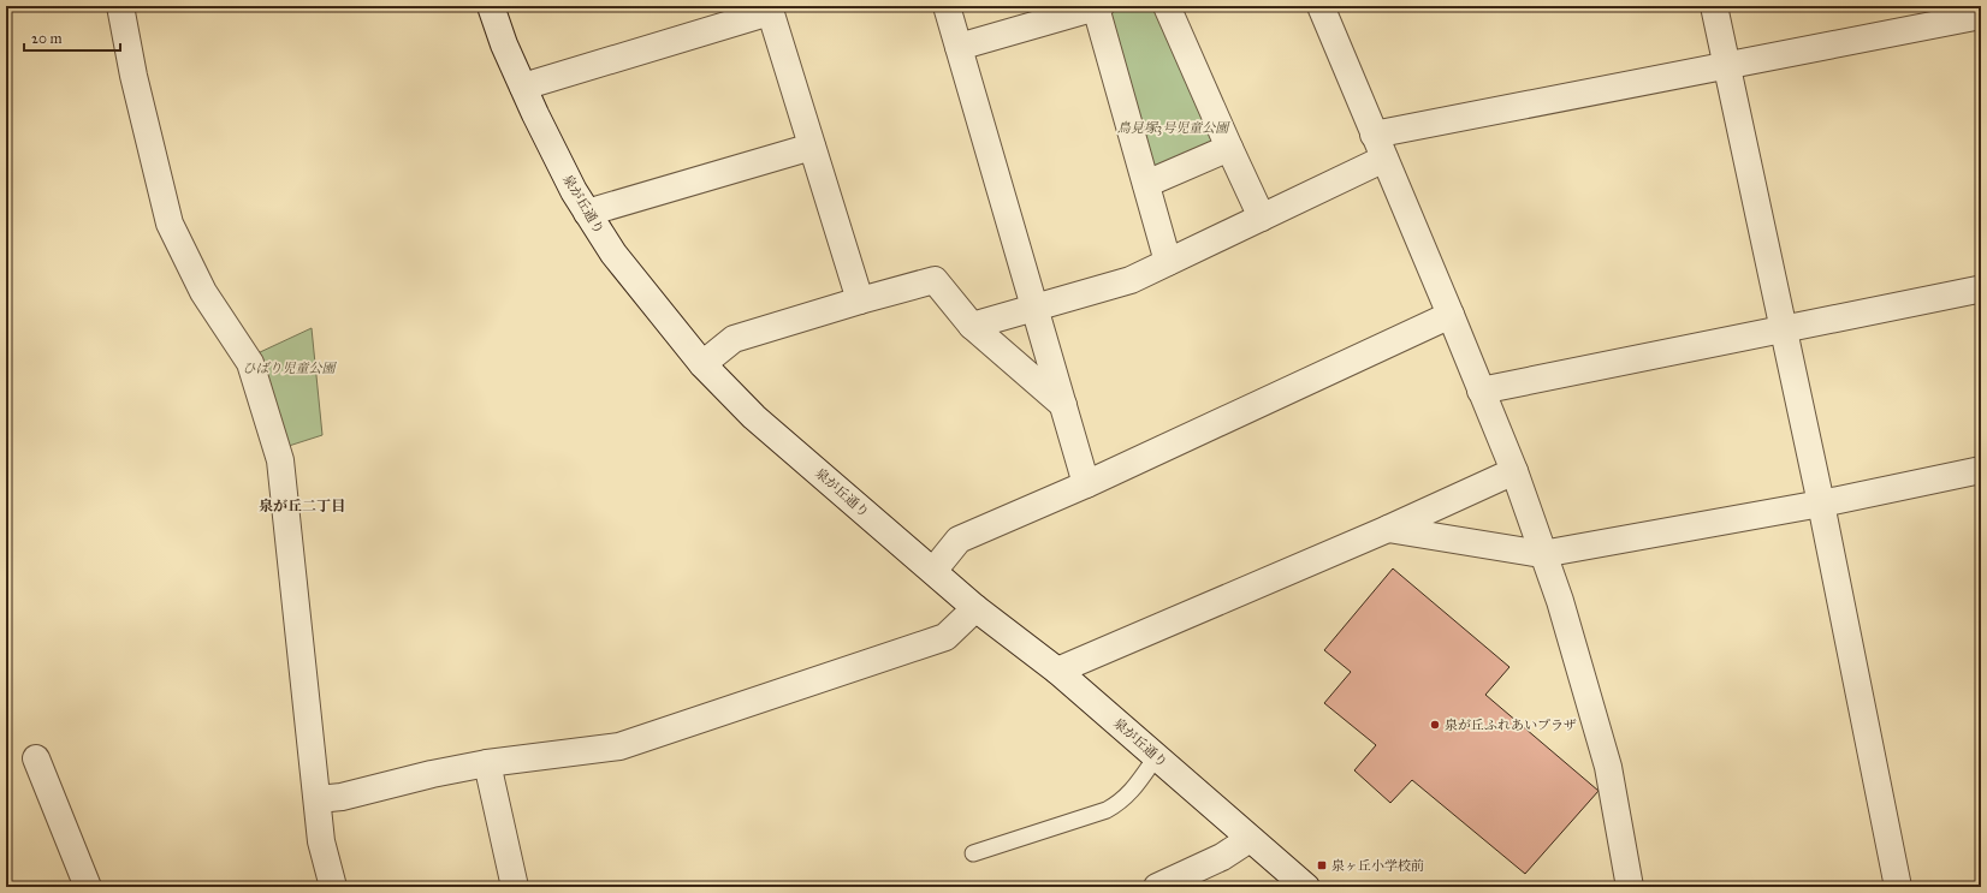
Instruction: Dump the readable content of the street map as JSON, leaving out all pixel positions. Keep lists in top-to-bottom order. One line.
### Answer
{"streets":{"street":["泉が丘通り"]},"districts":["泉が丘二丁目"],"parks":["鳥見塚3号児童公園","ひばり児童公園"],"places":{"other":["泉が丘ふれあいプラザ"],"transit":["泉ヶ丘小学校前"]},"scale_bar":"20 m"}
